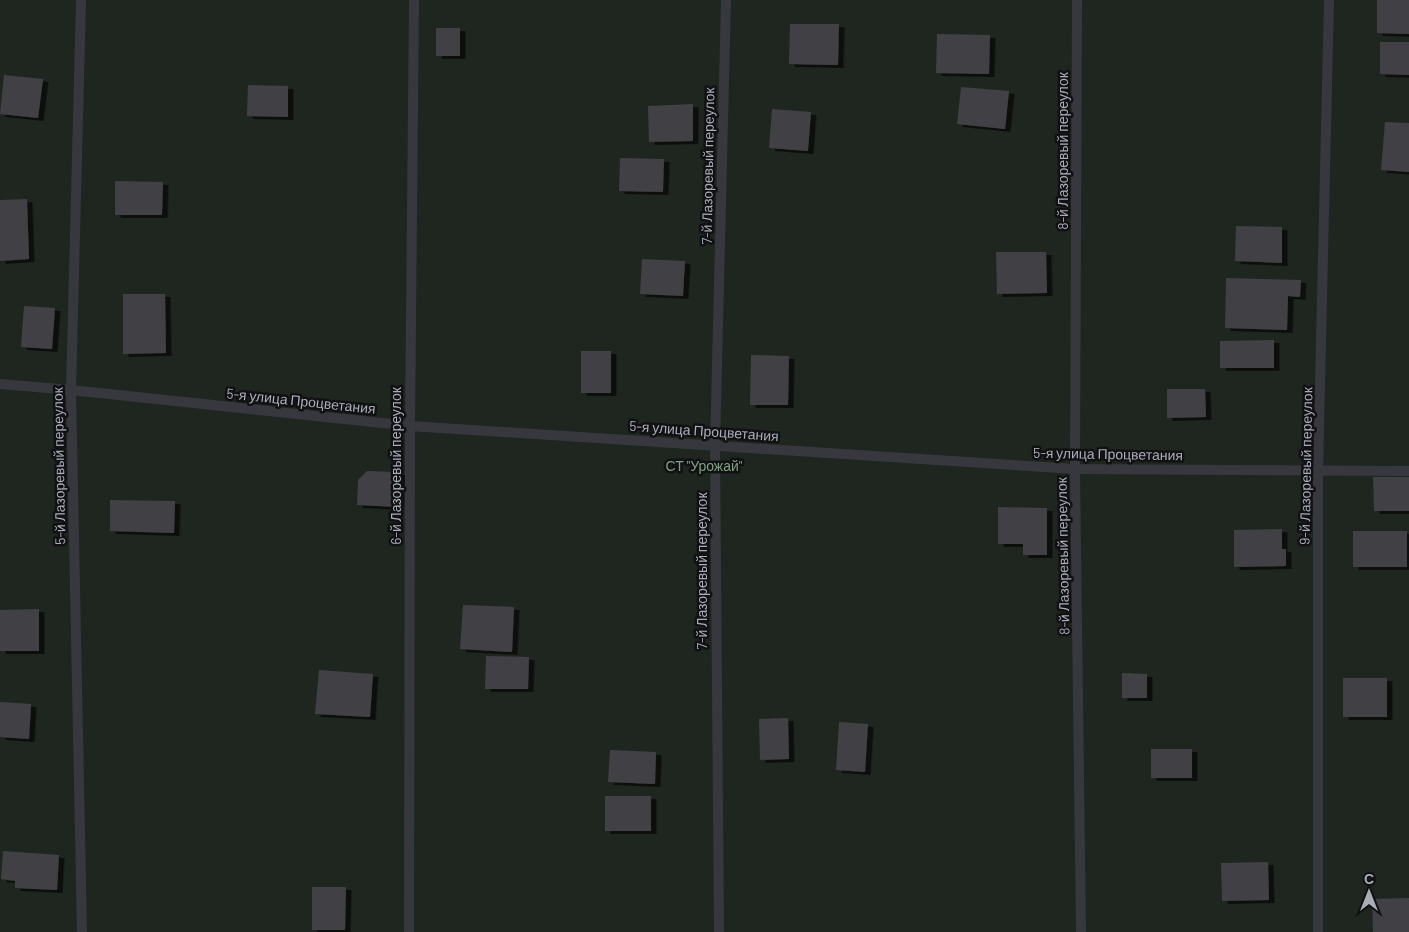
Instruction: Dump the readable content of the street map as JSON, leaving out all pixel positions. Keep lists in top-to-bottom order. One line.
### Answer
{"streets":{"lane":["8-й Лазоревый переулок","7-й Лазоревый переулок","5-я улица Процветания","5-й Лазоревый переулок","6-й Лазоревый переулок","9-й Лазоревый переулок"]},"crossings":[["8-й Лазоревый переулок","5-я улица Процветания"],["7-й Лазоревый переулок","5-я улица Процветания"],["5-я улица Процветания","5-й Лазоревый переулок"],["5-я улица Процветания","6-й Лазоревый переулок"],["5-я улица Процветания","9-й Лазоревый переулок"]],"parks":["СТ \"Урожай\""],"north":"top"}
